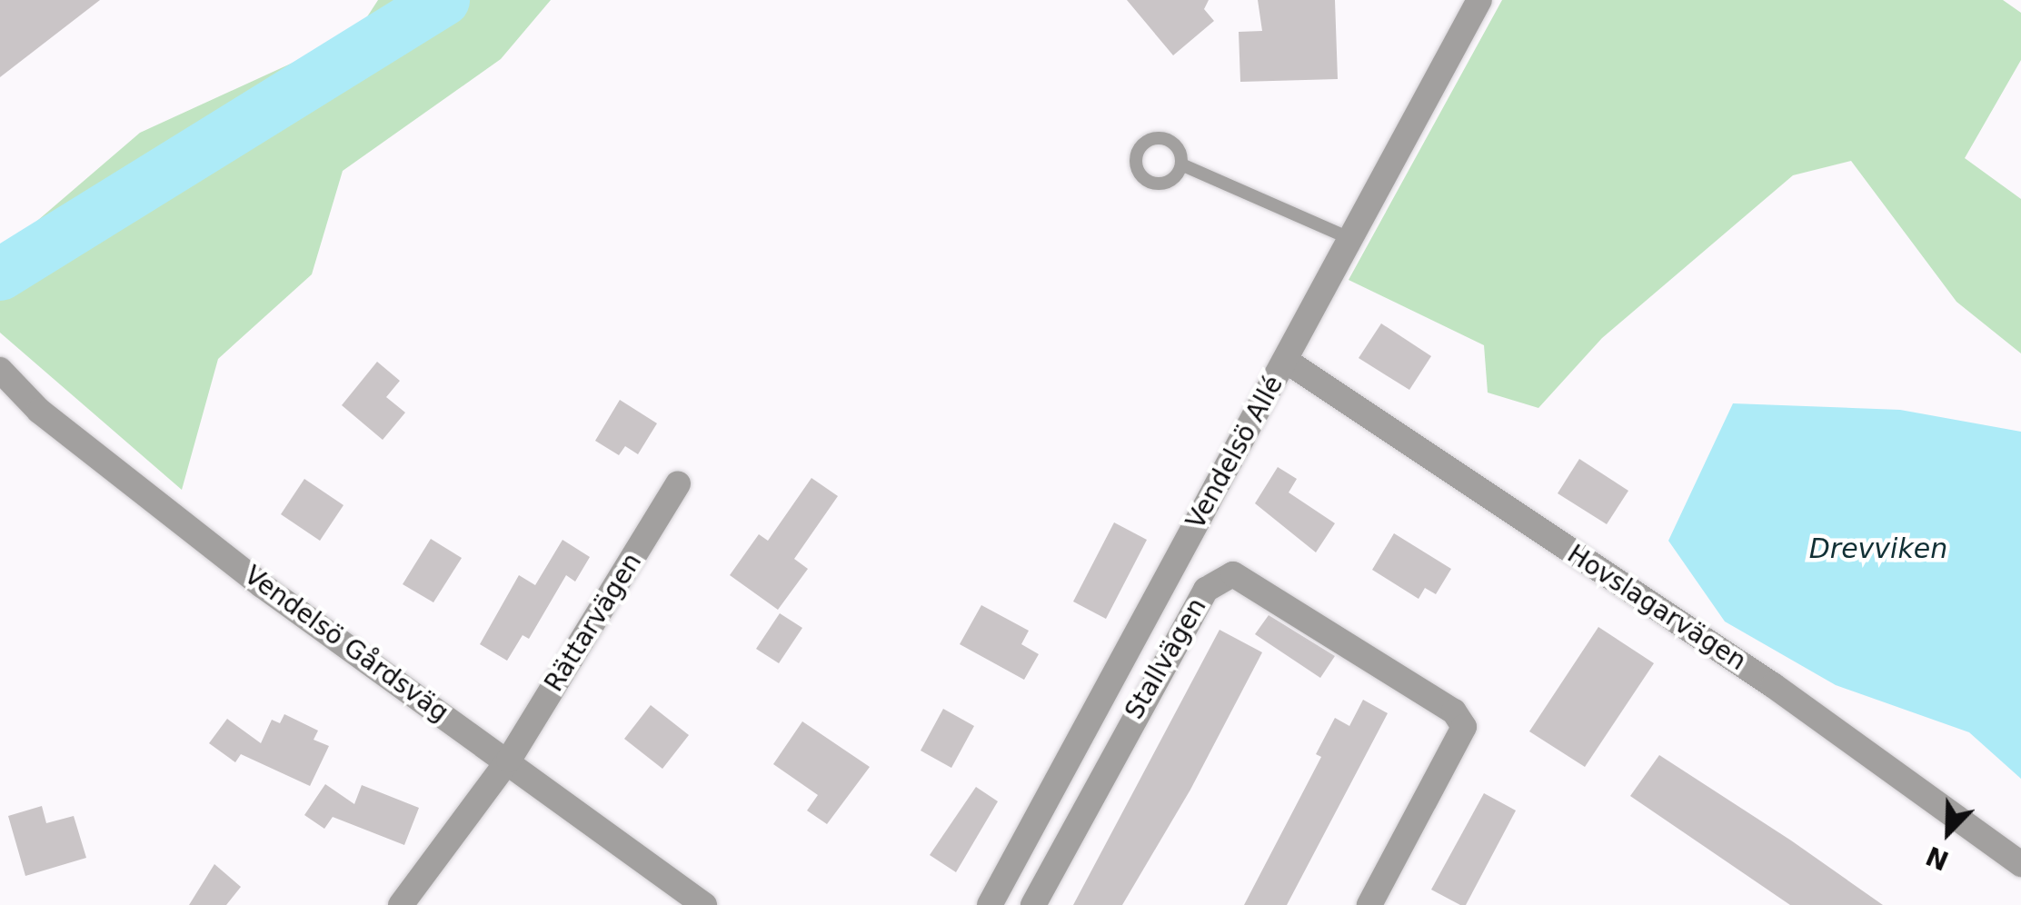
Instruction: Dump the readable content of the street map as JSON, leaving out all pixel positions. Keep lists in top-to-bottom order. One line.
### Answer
{"streets":{"street":["Vendelsö Allé","Hovslagarvägen","Rättarvägen","Vendelsö Gårdsväg","Stallvägen"]},"crossings":[["Vendelsö Allé","Hovslagarvägen"],["Rättarvägen","Vendelsö Gårdsväg"]],"water":["Drevviken"],"north":"bottom left"}
